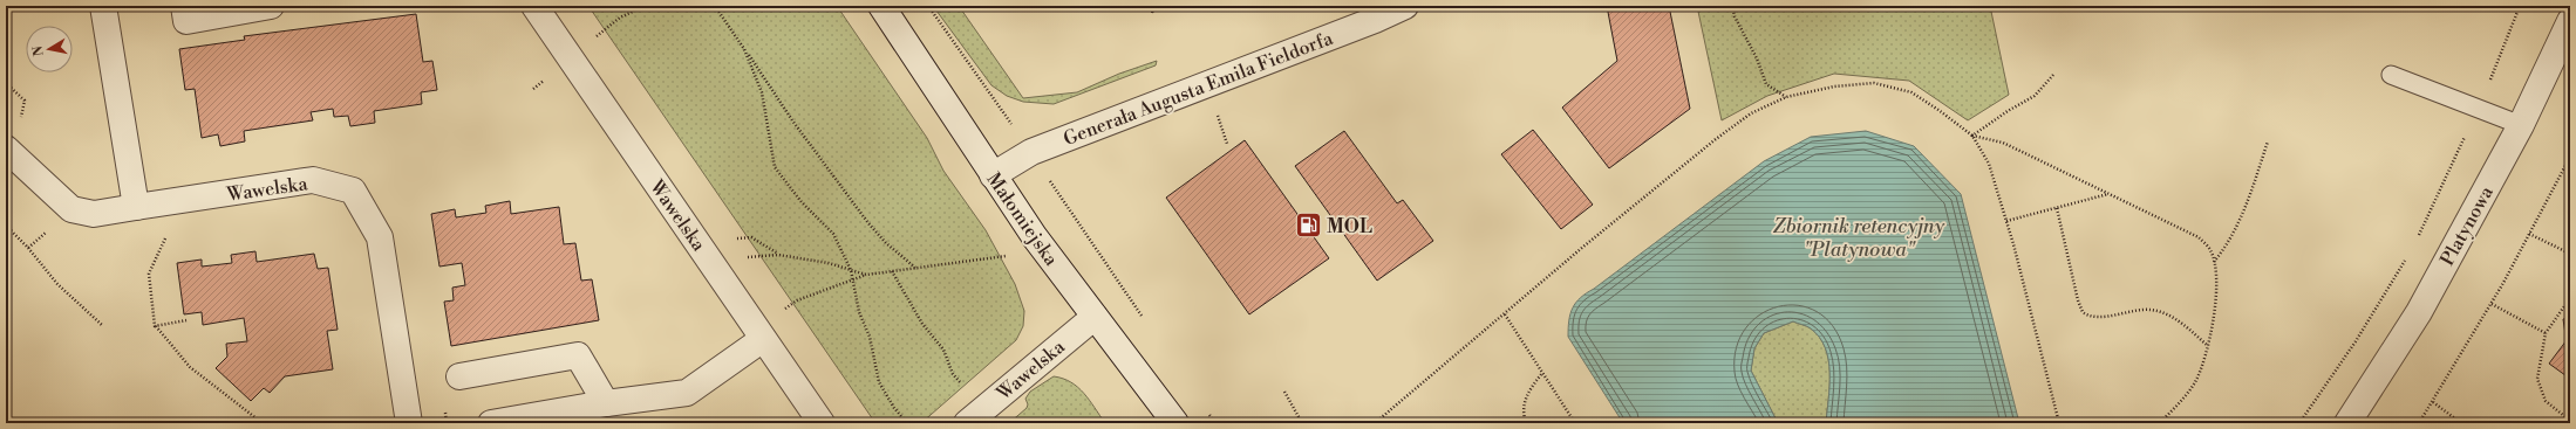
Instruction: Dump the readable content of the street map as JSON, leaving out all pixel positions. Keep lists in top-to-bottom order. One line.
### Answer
{"streets":{"street":["Generała Augusta Emila Fieldorfa","Wawelska","Małomiejska","Platynowa"]},"crossings":[["Generała Augusta Emila Fieldorfa","Małomiejska"],["Wawelska","Małomiejska"]],"water":["Zbiornik retencyjny \"Platynowa\""],"places":{"fuel station":["MOL"]},"north":"left"}
